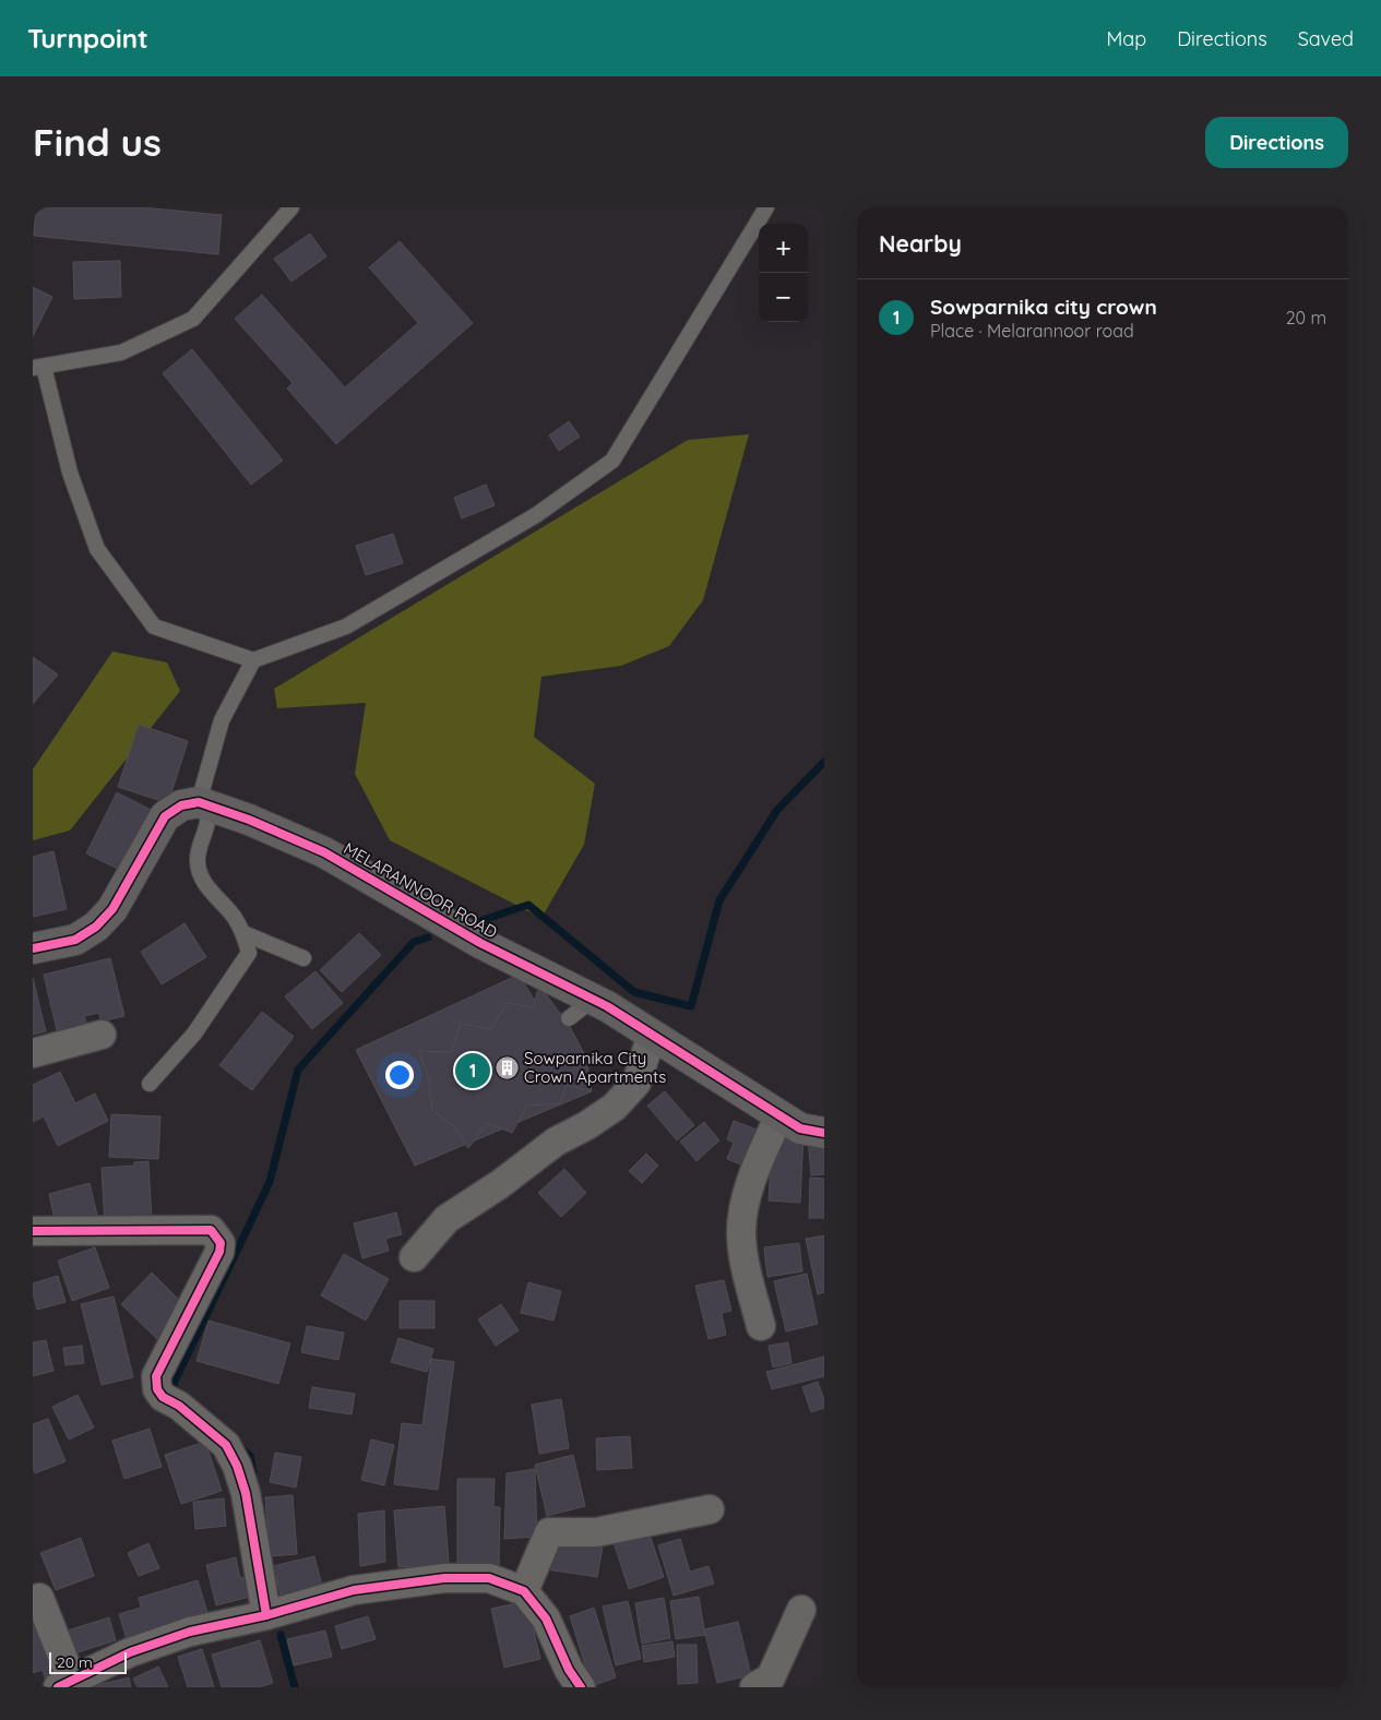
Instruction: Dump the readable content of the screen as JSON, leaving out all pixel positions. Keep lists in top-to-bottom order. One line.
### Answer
{"streets":{"street":["MELARANNOOR ROAD"]},"places":{"building":["Sowparnika City Crown Apartments"]},"scale_bar":"20 m","page":{"header":"Turnpoint","nav":["Map","Directions","Saved"],"buttons":"Directions","title":"Find us","heading":"Nearby","map_buttons":["+","−"],"list":[{"mark":"1","name":"Sowparnika city crown","note":"Place · Melarannoor road","value":"20 m"}],"pins":"1","scale":"20 m"}}
